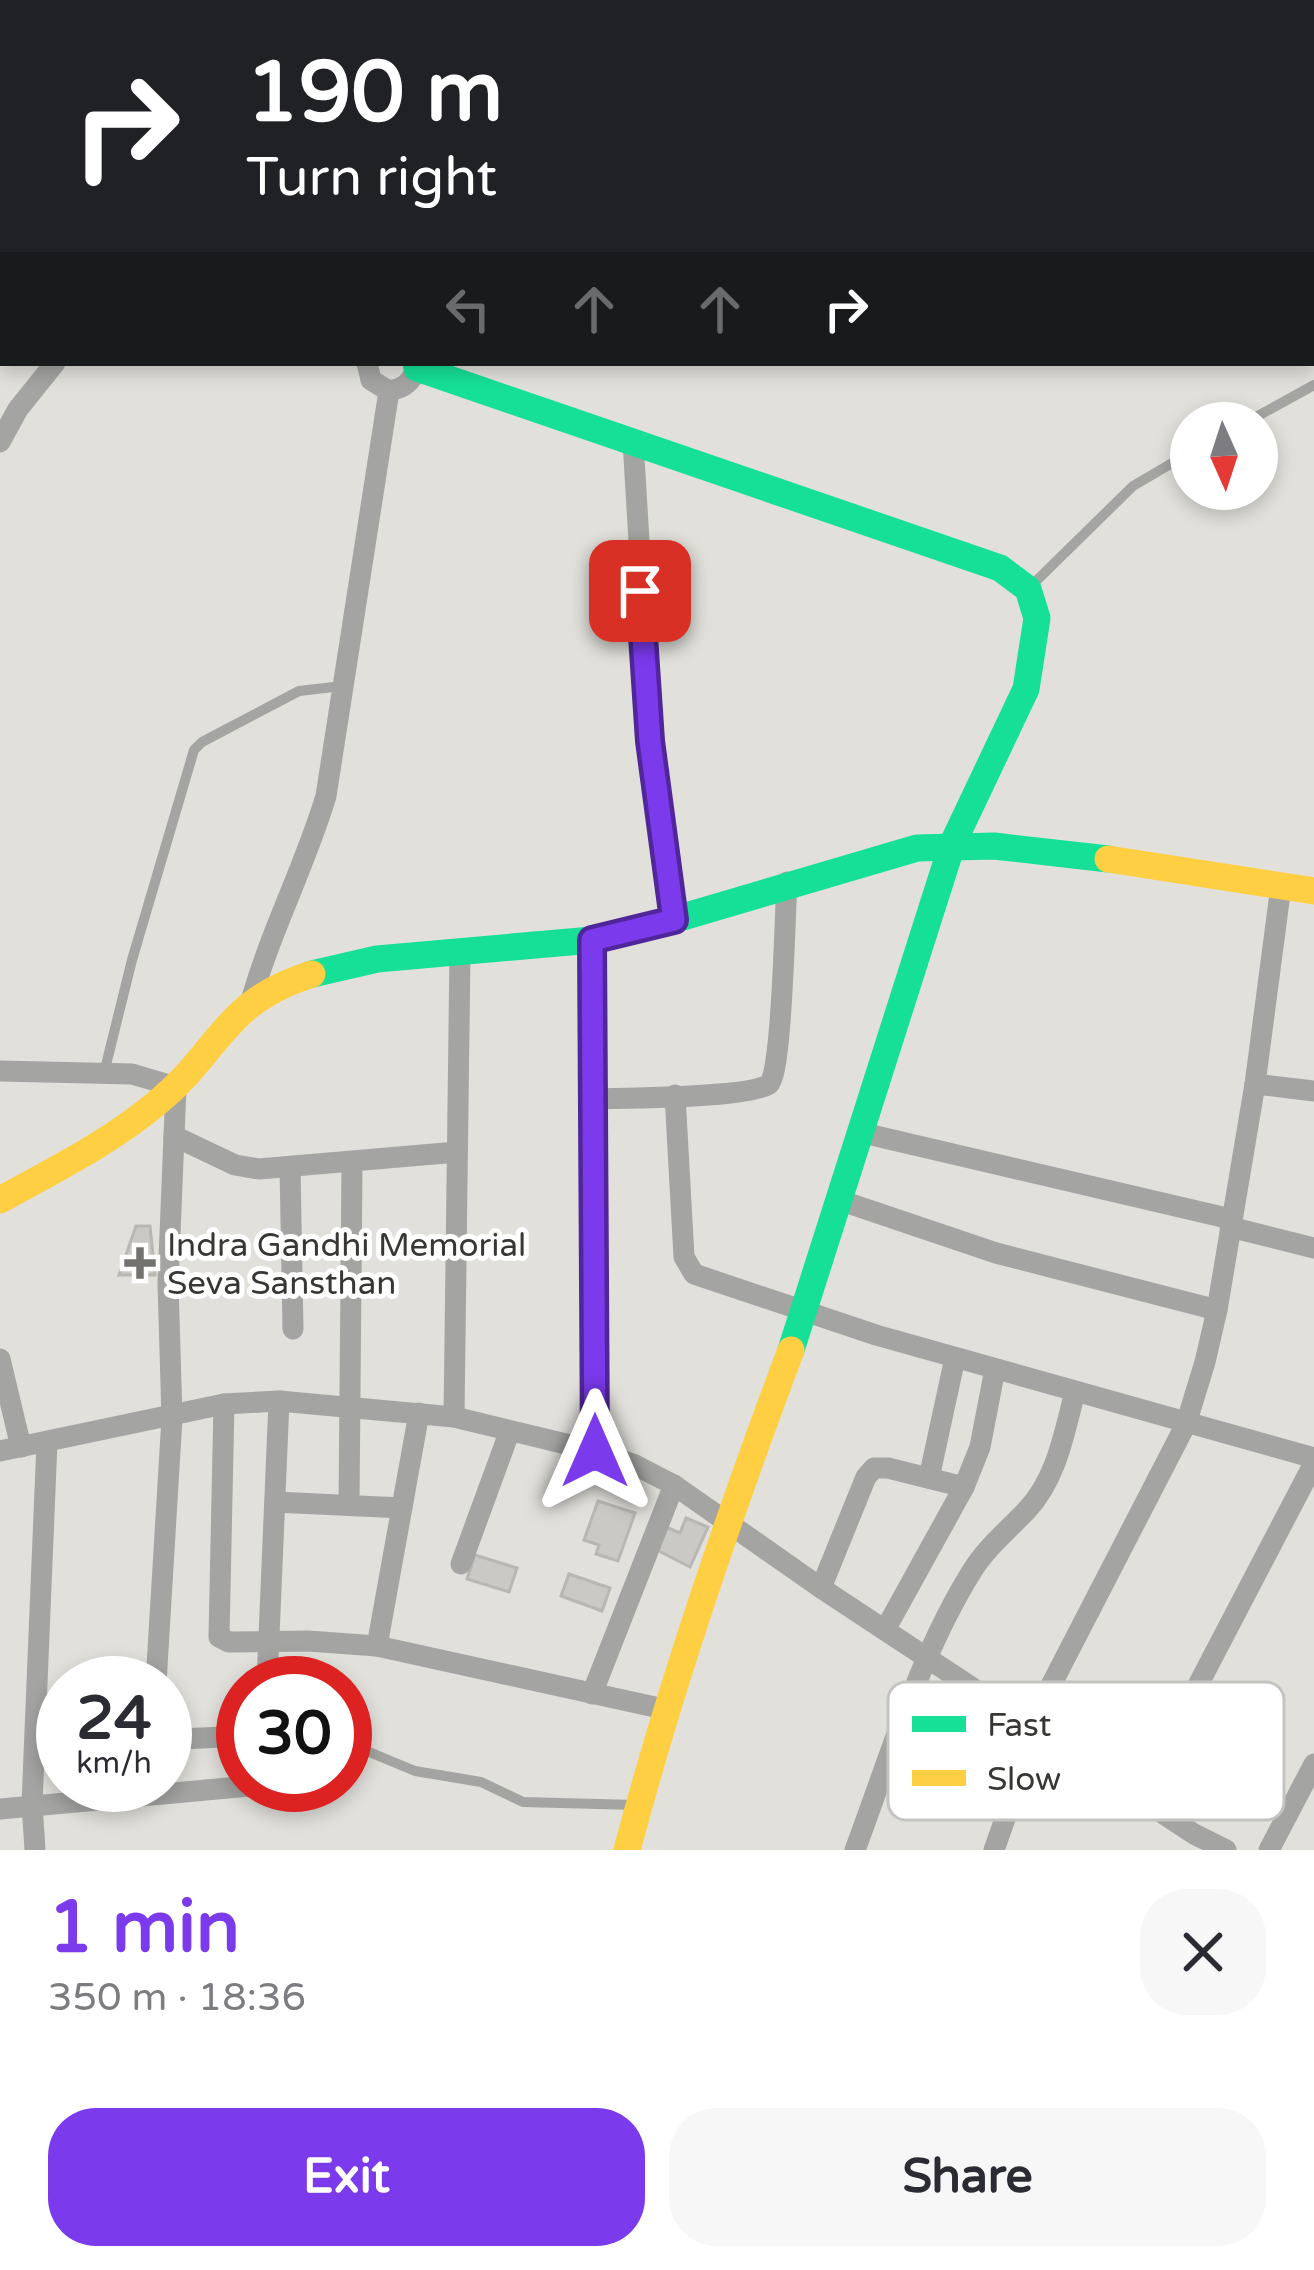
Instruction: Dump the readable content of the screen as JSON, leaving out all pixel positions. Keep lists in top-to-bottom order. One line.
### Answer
{"places":{"health":["Indra Gandhi Memorial Seva Sansthan"]},"legend":["Fast","Slow"],"north":"bottom","page":{"turn":["190 m","Turn right"],"speed":"24 km/h","limit":"30","heading":["1 min","350 m · 18:36"],"buttons":["Exit","Share"]}}
